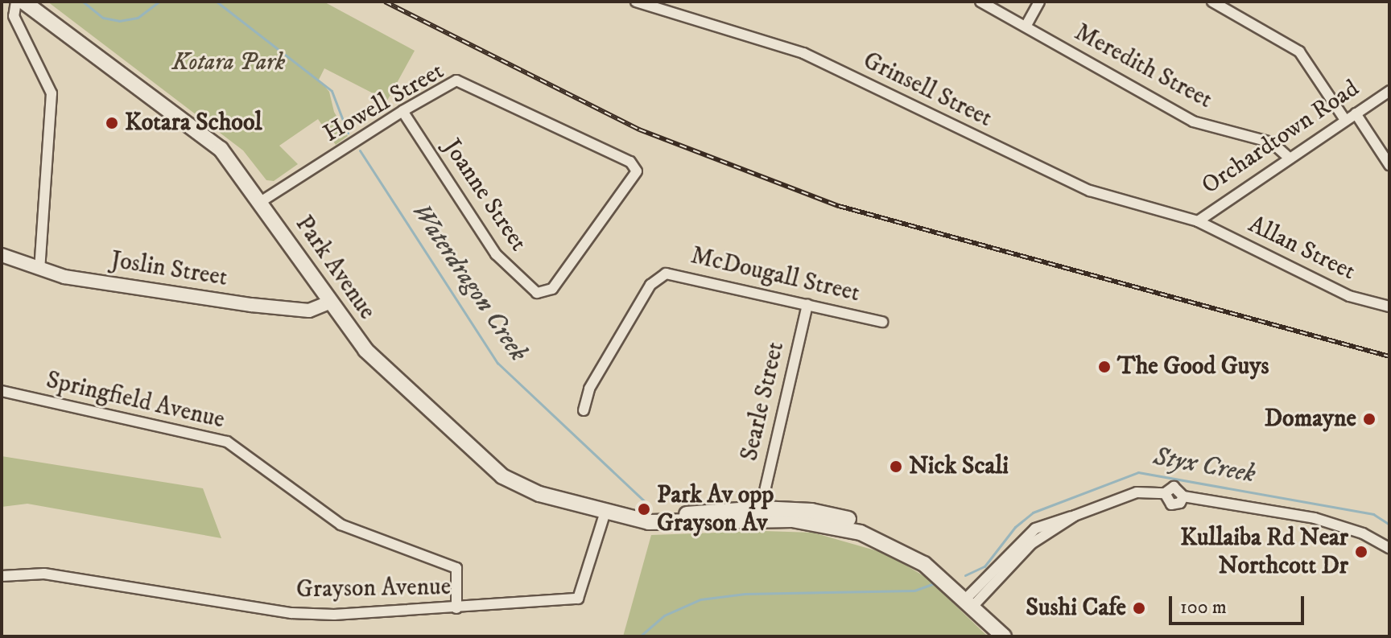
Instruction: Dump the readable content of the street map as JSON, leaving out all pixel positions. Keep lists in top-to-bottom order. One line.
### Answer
{"streets":{"main road":["Park Avenue"],"street":["Meredith Street","Grinsell Street","Howell Street","Orchardtown Road","Joanne Street","Allan Street","Joslin Street","McDougall Street","Springfield Avenue","Searle Street","Grayson Avenue"]},"crossings":[["Meredith Street","Orchardtown Road"],["Grinsell Street","Orchardtown Road"],["Grinsell Street","Allan Street"],["Howell Street","Joanne Street"],["Howell Street","Park Avenue"],["Orchardtown Road","Allan Street"],["Park Avenue","Joslin Street"],["Park Avenue","Searle Street"],["Park Avenue","Grayson Avenue"],["McDougall Street","Searle Street"],["Springfield Avenue","Grayson Avenue"]],"water":["Waterdragon Creek","Styx Creek"],"parks":["Kotara Park"],"places":["Kotara School","The Good Guys","Domayne","Nick Scali","Park Av opp Grayson Av","Kullaiba Rd Near Northcott Dr","Sushi Cafe"],"scale_bar":"100 m"}
